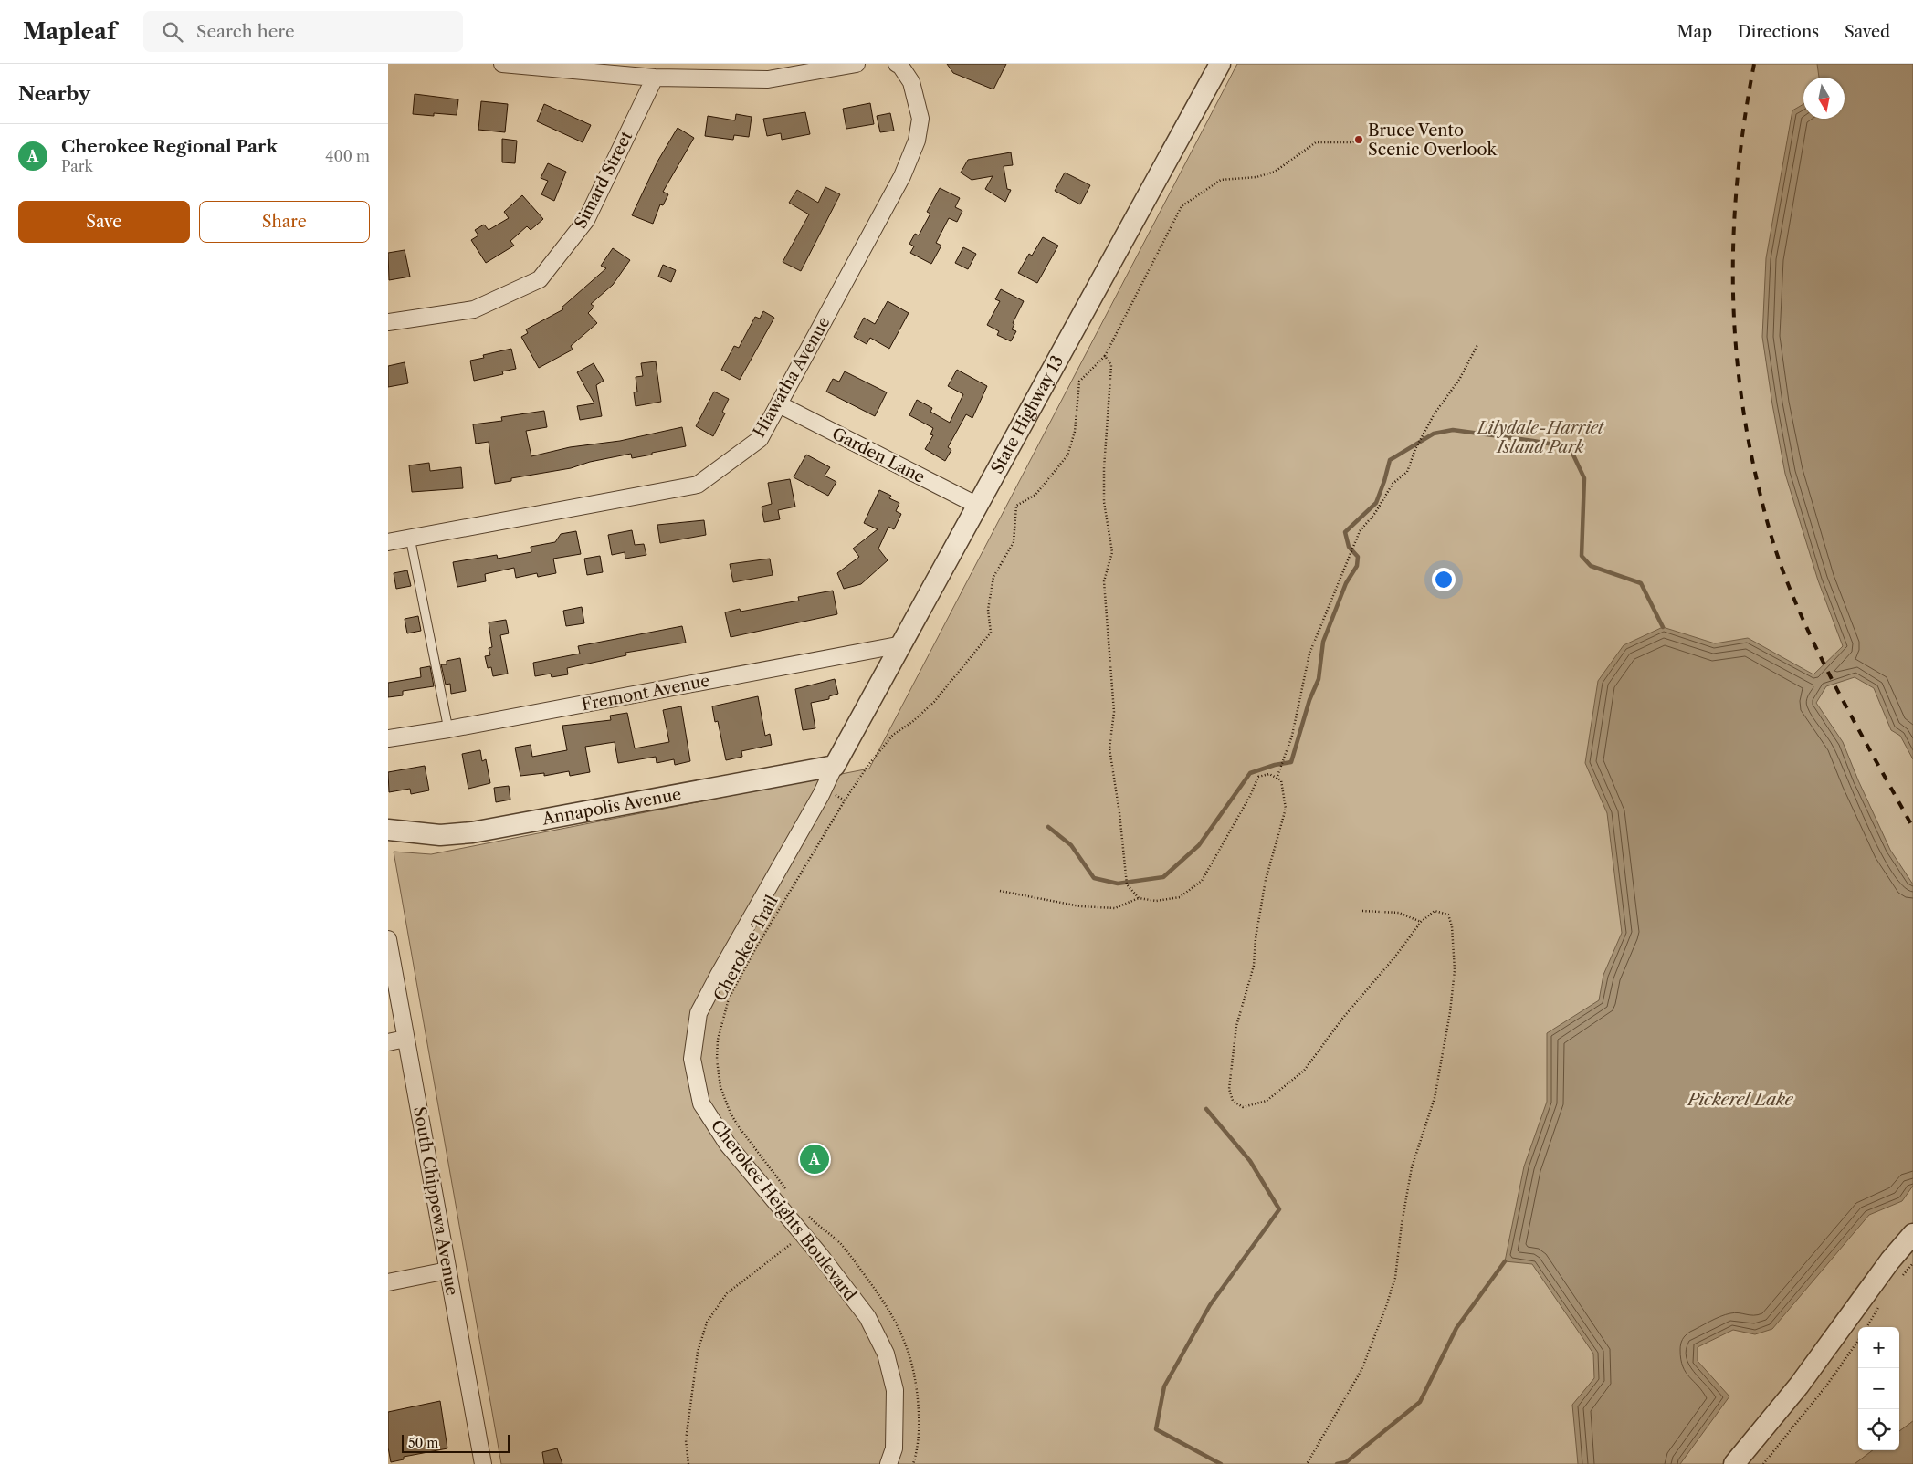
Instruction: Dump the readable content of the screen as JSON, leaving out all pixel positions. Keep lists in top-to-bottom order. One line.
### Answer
{"streets":{"street":["Simard Street","Hiawatha Avenue","State Highway 13","Garden Lane","Fremont Avenue","Annapolis Avenue","South Chippewa Avenue","Cherokee Heights Boulevard"],"path":["Cherokee Trail"]},"crossings":[["Hiawatha Avenue","Garden Lane"],["State Highway 13","Garden Lane"],["State Highway 13","Fremont Avenue"],["State Highway 13","Annapolis Avenue"],["State Highway 13","Cherokee Heights Boulevard"],["Annapolis Avenue","Cherokee Heights Boulevard"]],"water":["Pickerel Lake"],"parks":["Lilydale-Harriet Island Park"],"places":["Bruce Vento Scenic Overlook"],"scale_bar":"50 m","north":"bottom","page":{"header":"Mapleaf","search":"Search here","nav":["Map","Directions","Saved"],"heading":"Nearby","list":[{"mark":"A","name":"Cherokee Regional Park","note":"Park","value":"400 m"}],"buttons":["Save","Share"],"pins":"A","map_buttons":["+","−"],"scale":"50 m"}}
